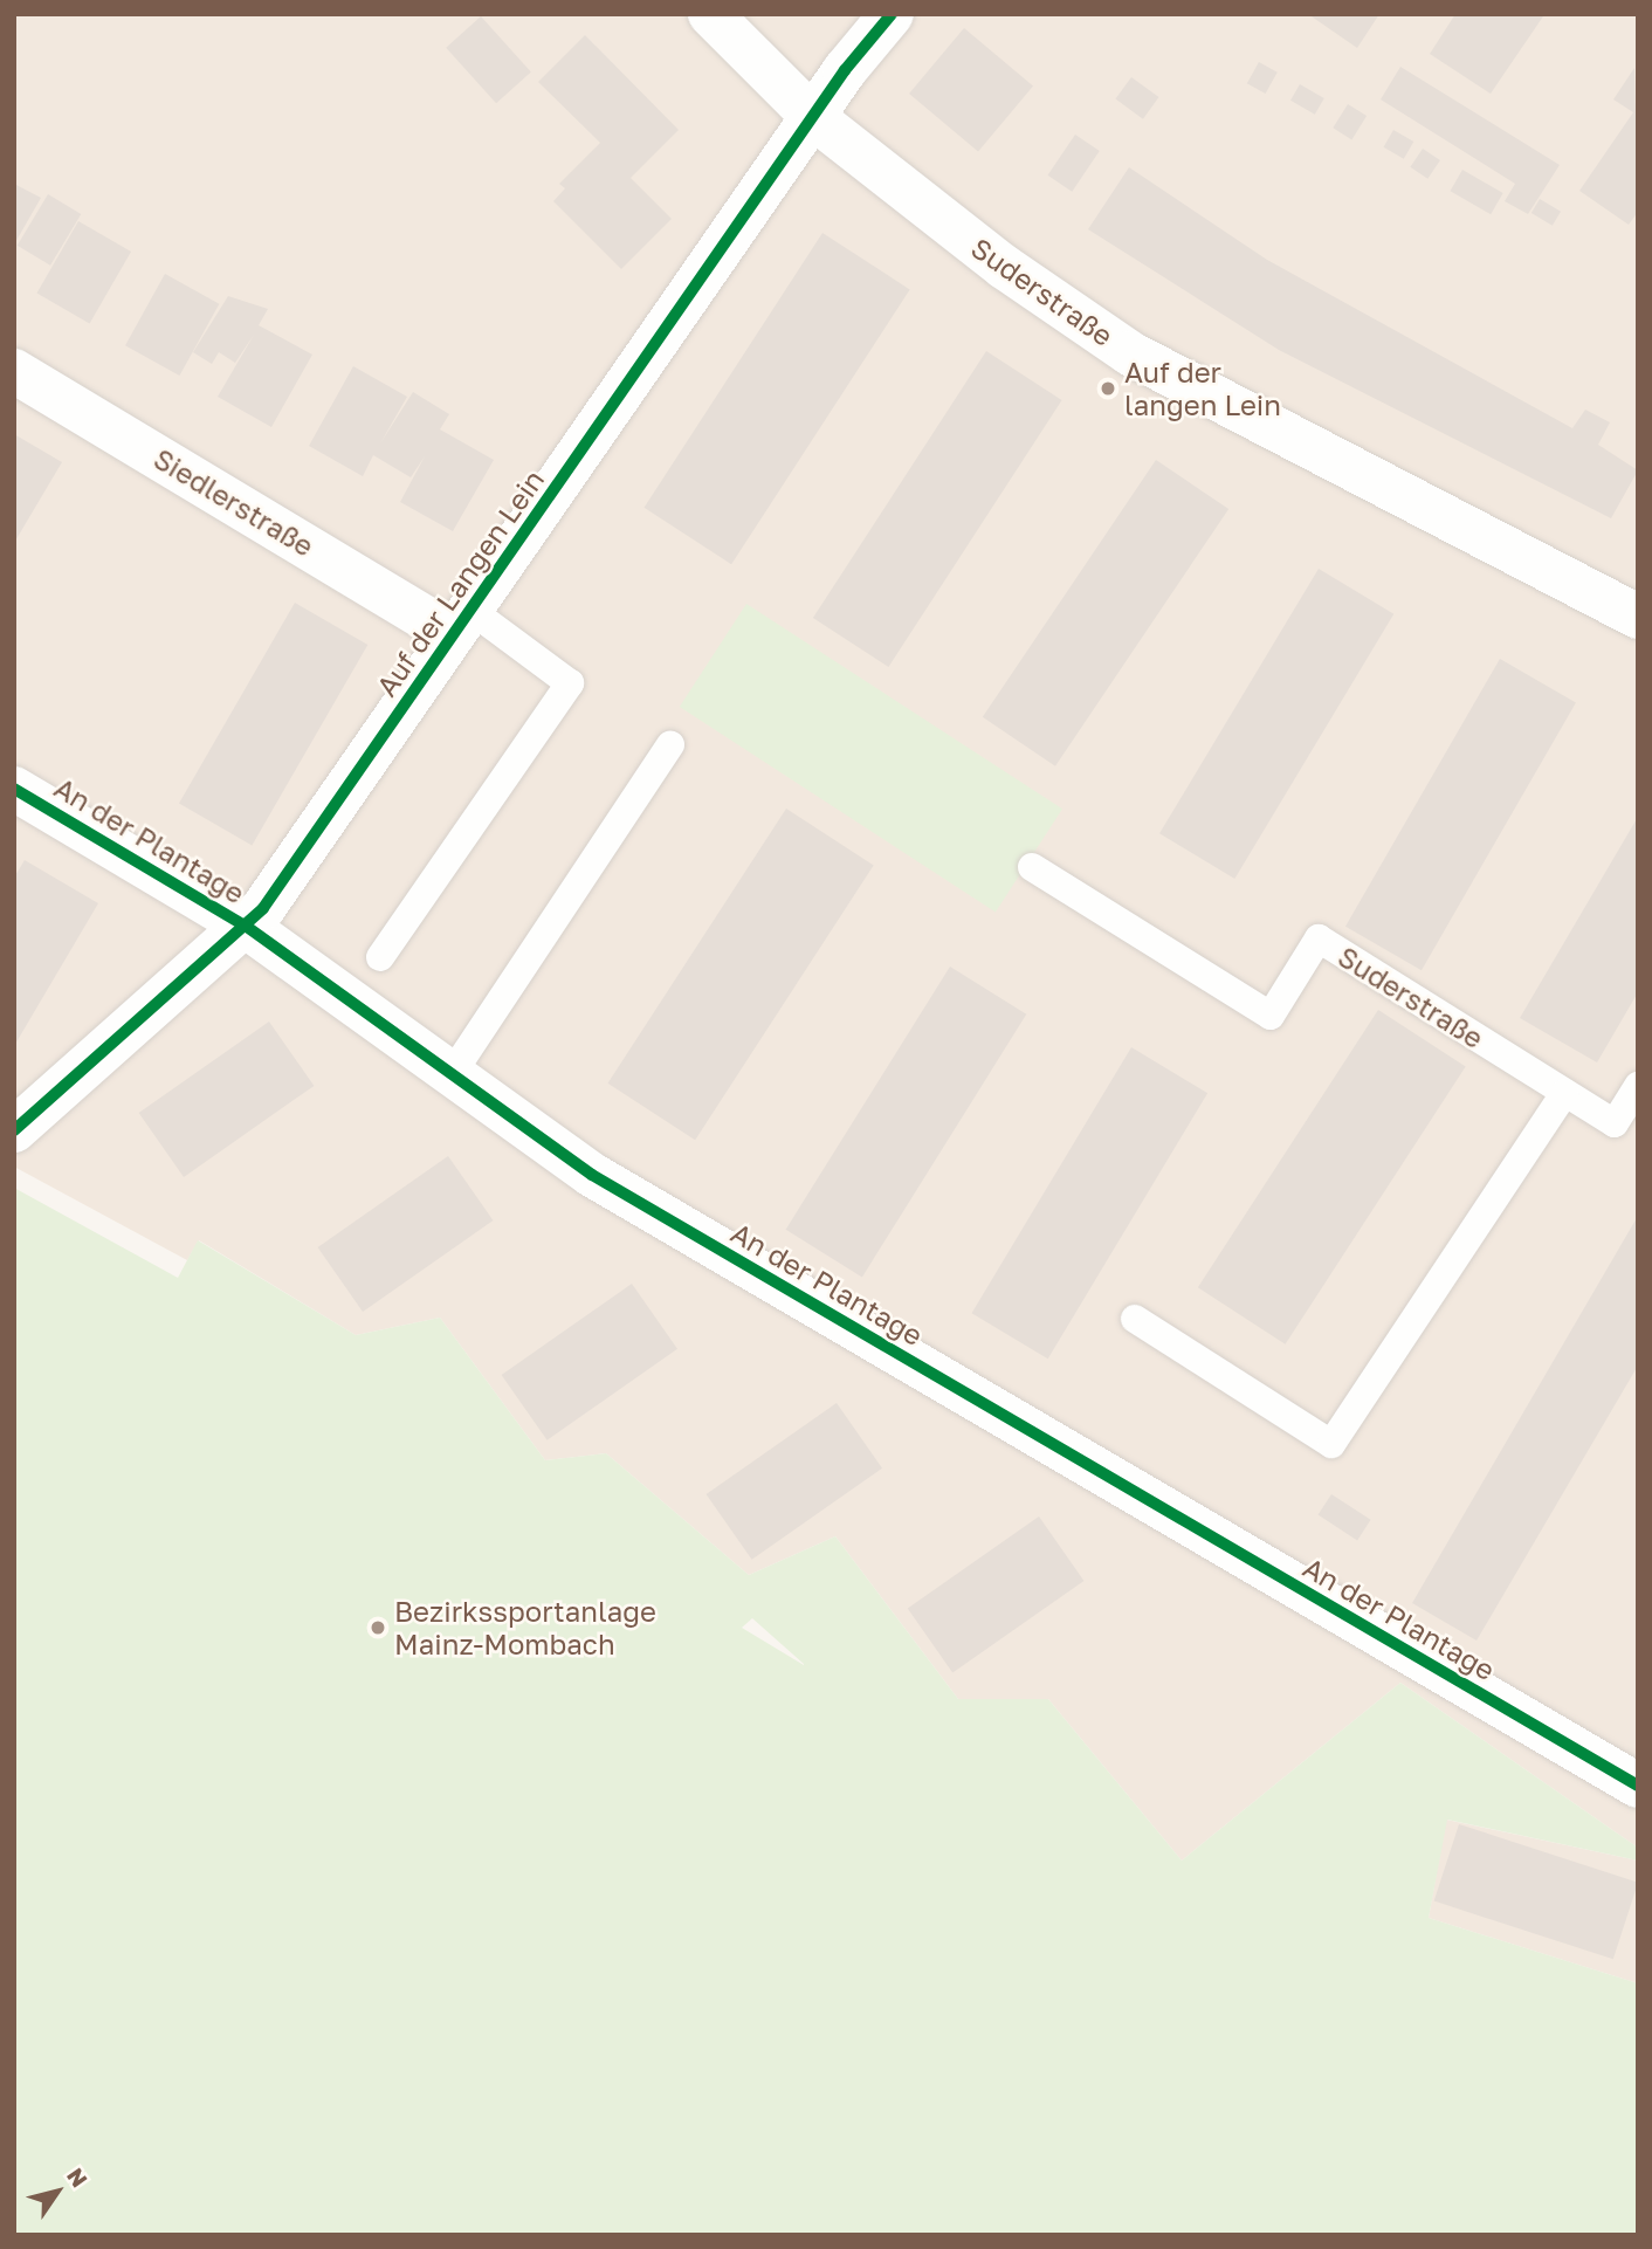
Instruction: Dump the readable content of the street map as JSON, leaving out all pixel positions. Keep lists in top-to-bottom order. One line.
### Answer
{"streets":{"street":["Suderstraße","Siedlerstraße","Auf der Langen Lein","An der Plantage"]},"crossings":[["Suderstraße","Auf der Langen Lein"],["Siedlerstraße","Auf der Langen Lein"],["Auf der Langen Lein","An der Plantage"]],"places":["Auf der langen Lein","Bezirkssportanlage Mainz-Mombach"],"north":"top right"}
